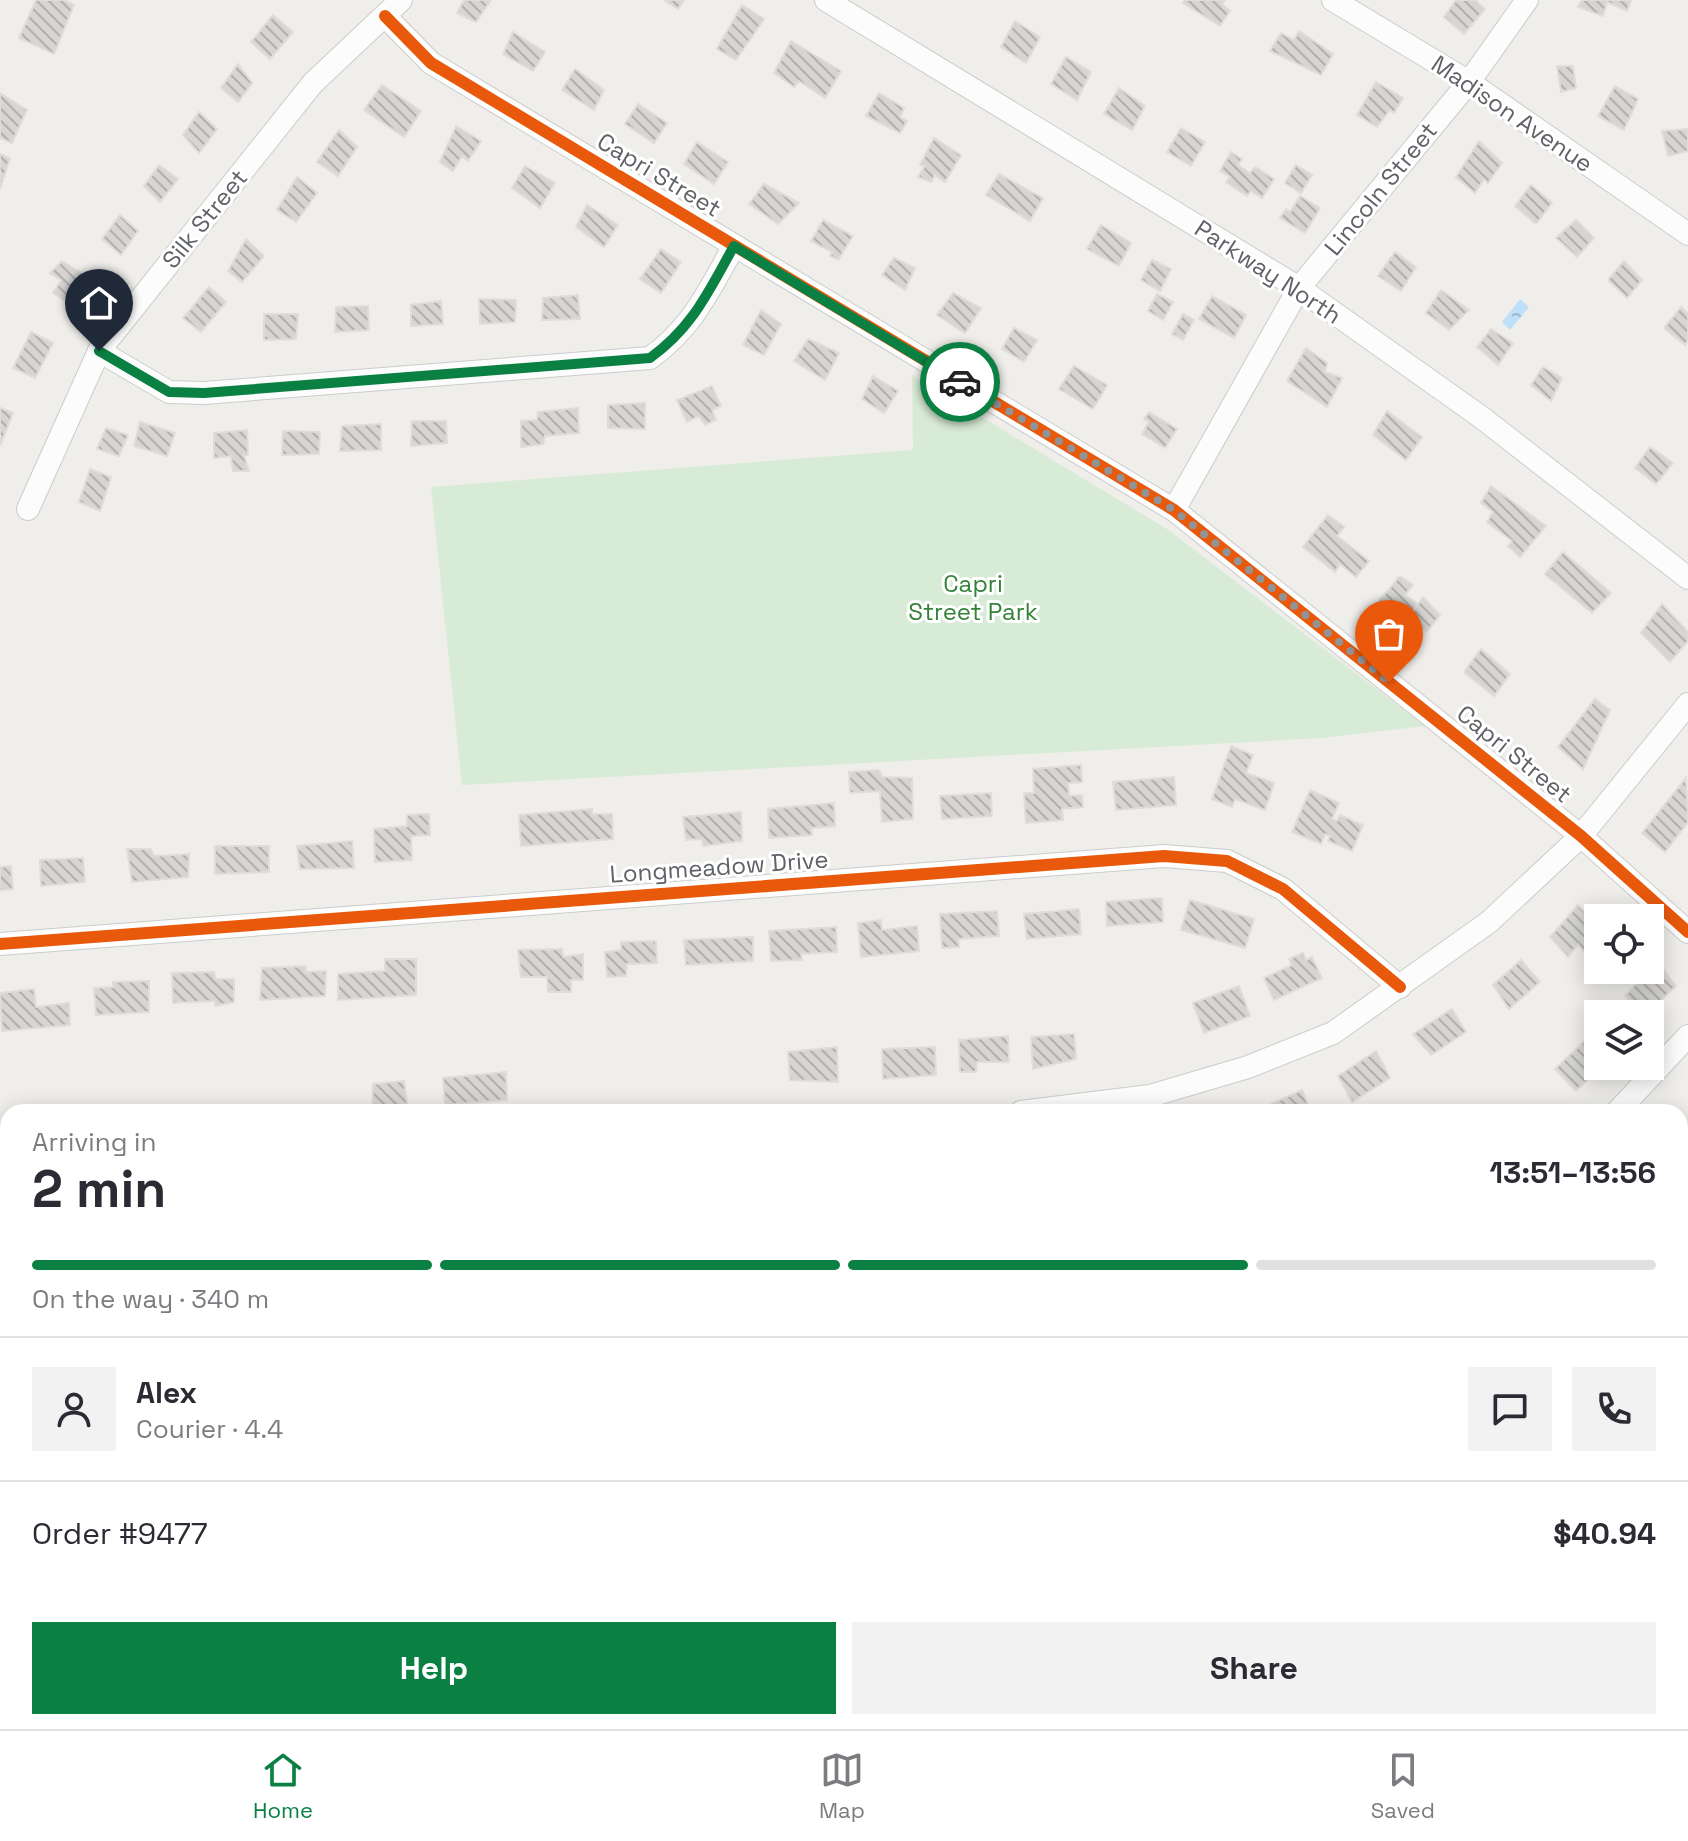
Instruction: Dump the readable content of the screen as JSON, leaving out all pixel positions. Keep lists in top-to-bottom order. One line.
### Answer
{"streets":{"street":["Madison Avenue","Capri Street","Lincoln Street","Silk Street","Parkway North","Longmeadow Drive"]},"crossings":[["Madison Avenue","Lincoln Street"],["Capri Street","Lincoln Street"],["Capri Street","Silk Street"],["Lincoln Street","Parkway North"]],"parks":["Capri Street Park"],"page":{"heading":["2 min","Arriving in","13:51–13:56"],"panel":["Alex","Courier · 4.4","Order #9477","$40.94"],"bar":"On the way · 340 m","buttons":["Help","Share"],"tabs":["Home","Map","Saved"]}}
